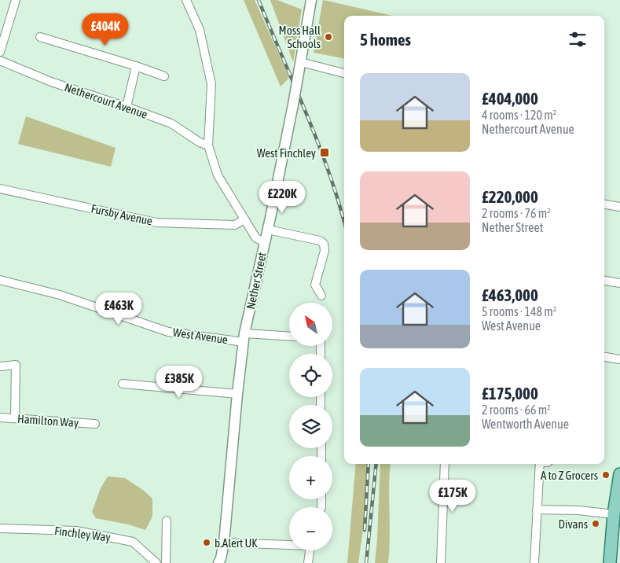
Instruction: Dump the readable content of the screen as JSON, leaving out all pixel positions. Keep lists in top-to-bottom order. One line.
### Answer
{"streets":{"street":["Nethercourt Avenue","Fursby Avenue","Nether Street","West Avenue","Hamilton Way","Finchley Way"]},"crossings":[["Nether Street","West Avenue"]],"places":{"other":["Moss Hall Schools","A to Z Grocers","Divans","b.Alert UK"],"transit":["West Finchley"]},"north":"top left","page":{"price":["£404K","£220K","£463K","£385K","£175K"],"heading":"5 homes","list":[{"name":"£404,000","note":"4 rooms · 120 m² · Nethercourt Avenue"},{"name":"£220,000","note":"2 rooms · 76 m² · Nether Street"},{"name":"£463,000","note":"5 rooms · 148 m² · West Avenue"},{"name":"£175,000","note":"2 rooms · 66 m² · Wentworth Avenue"}],"map_buttons":["+","−"]}}
